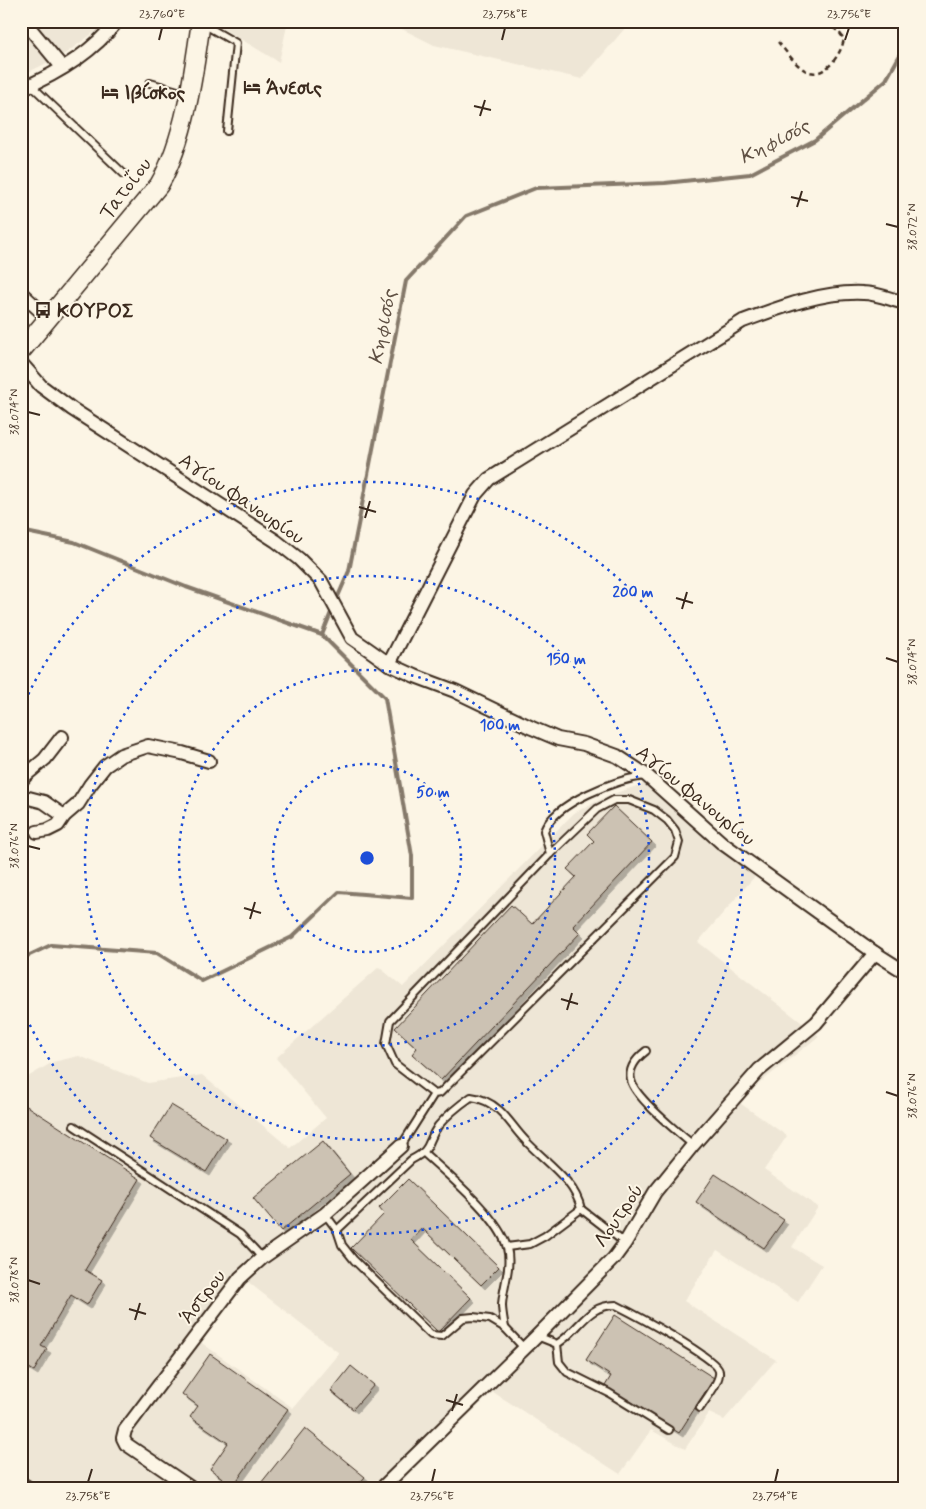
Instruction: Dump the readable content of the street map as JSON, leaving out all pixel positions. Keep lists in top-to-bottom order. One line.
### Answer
{"streets":{"main road":["Τατοΐου"],"street":["Αγίου Φανουρίου","Λουτρού","Άστρου"]},"crossings":[["Αγίου Φανουρίου","Λουτρού"]],"water":["Κηφισός"],"places":{"hotel":["Άνεσις","Ιβίσκος"],"bus stop":["ΚΟΥΡΟΣ"]},"coordinates":["23.760°E","23.758°E","23.756°E","38.072°N","38.074°N","38.076°N","38.078°N","23.754°E"],"rings":["200 m","150 m","100 m","50 m"]}
